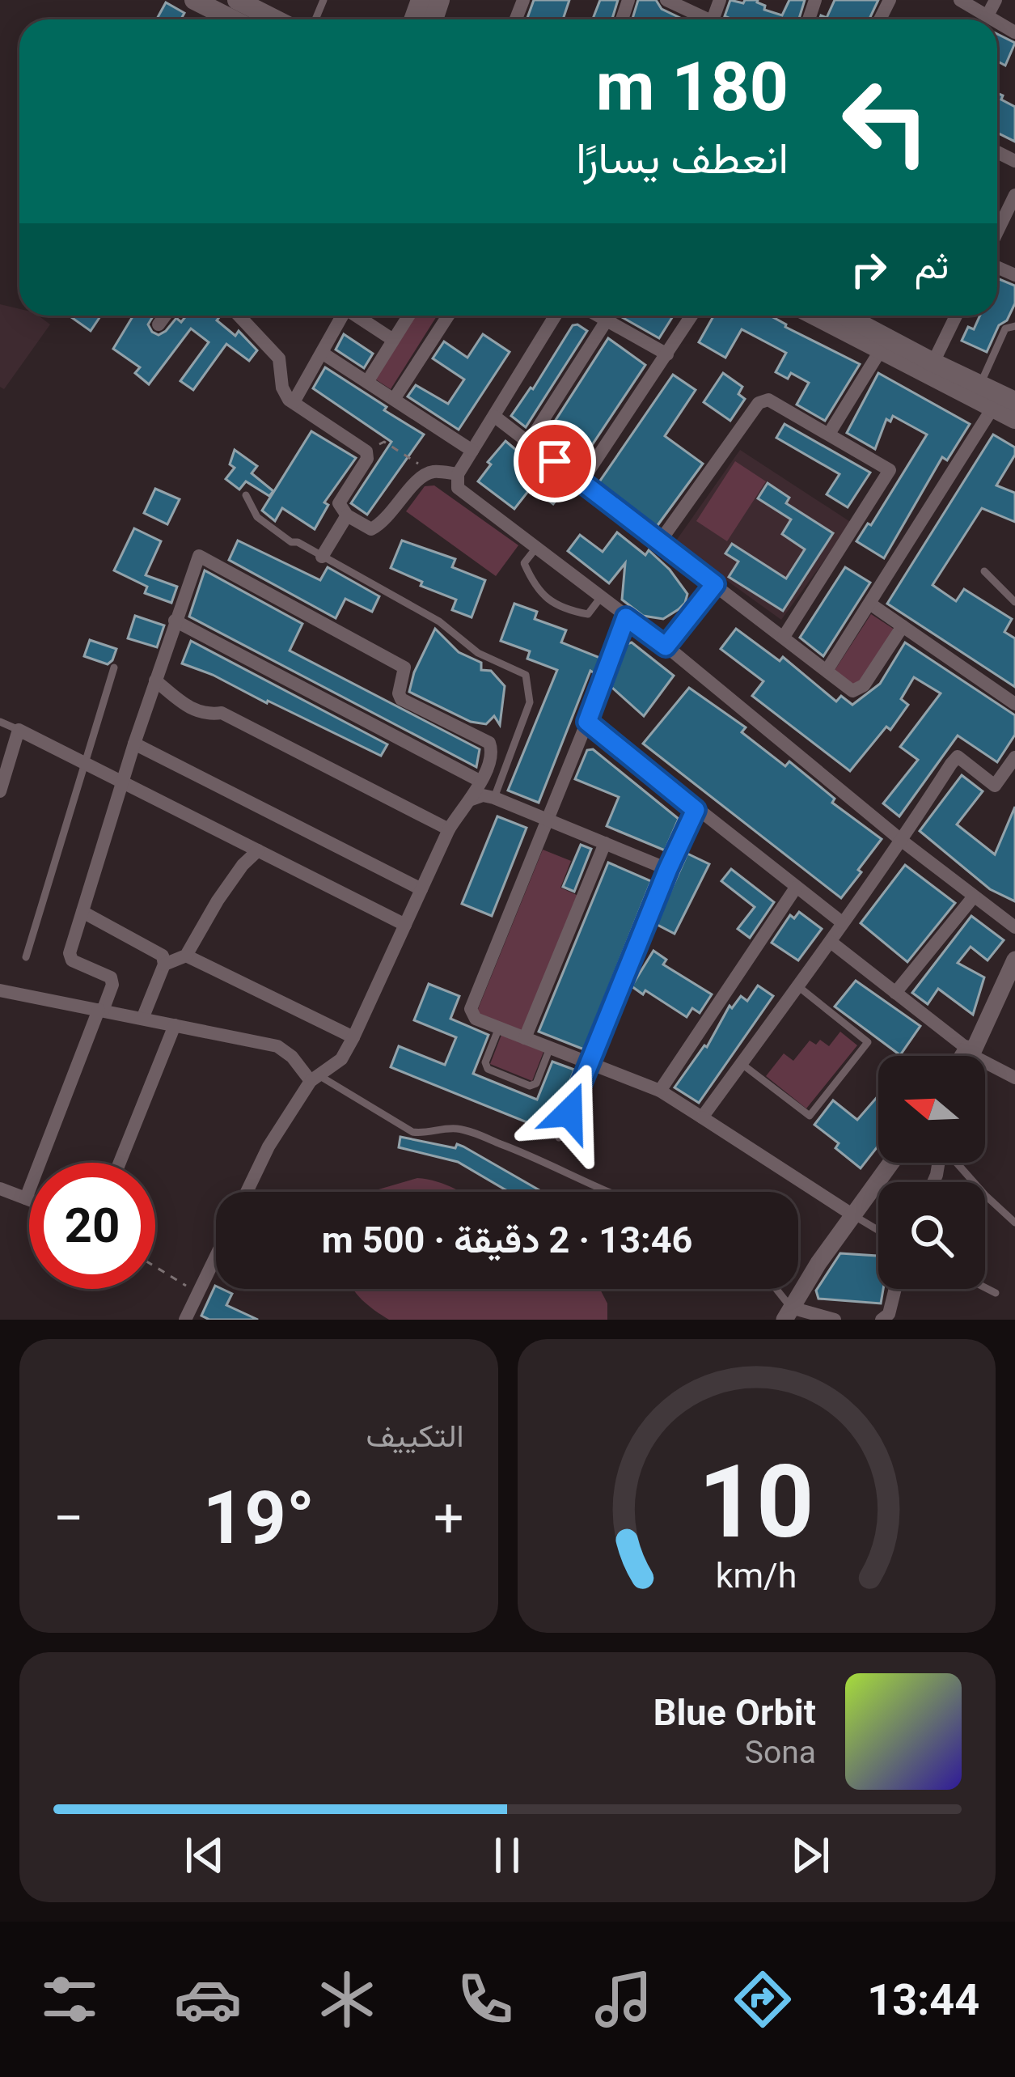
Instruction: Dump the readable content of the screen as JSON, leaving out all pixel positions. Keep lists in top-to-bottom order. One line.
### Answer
{"north":"left","page":{"turn":["180 m","انعطف يسارًا"],"then":"ثم","limit":"20","trip":"13:46 · 2 دقيقة · 500 m","tile":"التكييف","heat":["−","19°","+"],"song":["Blue Orbit","Sona"],"tabs":"13:44","gauge":["10","km/h"]}}
